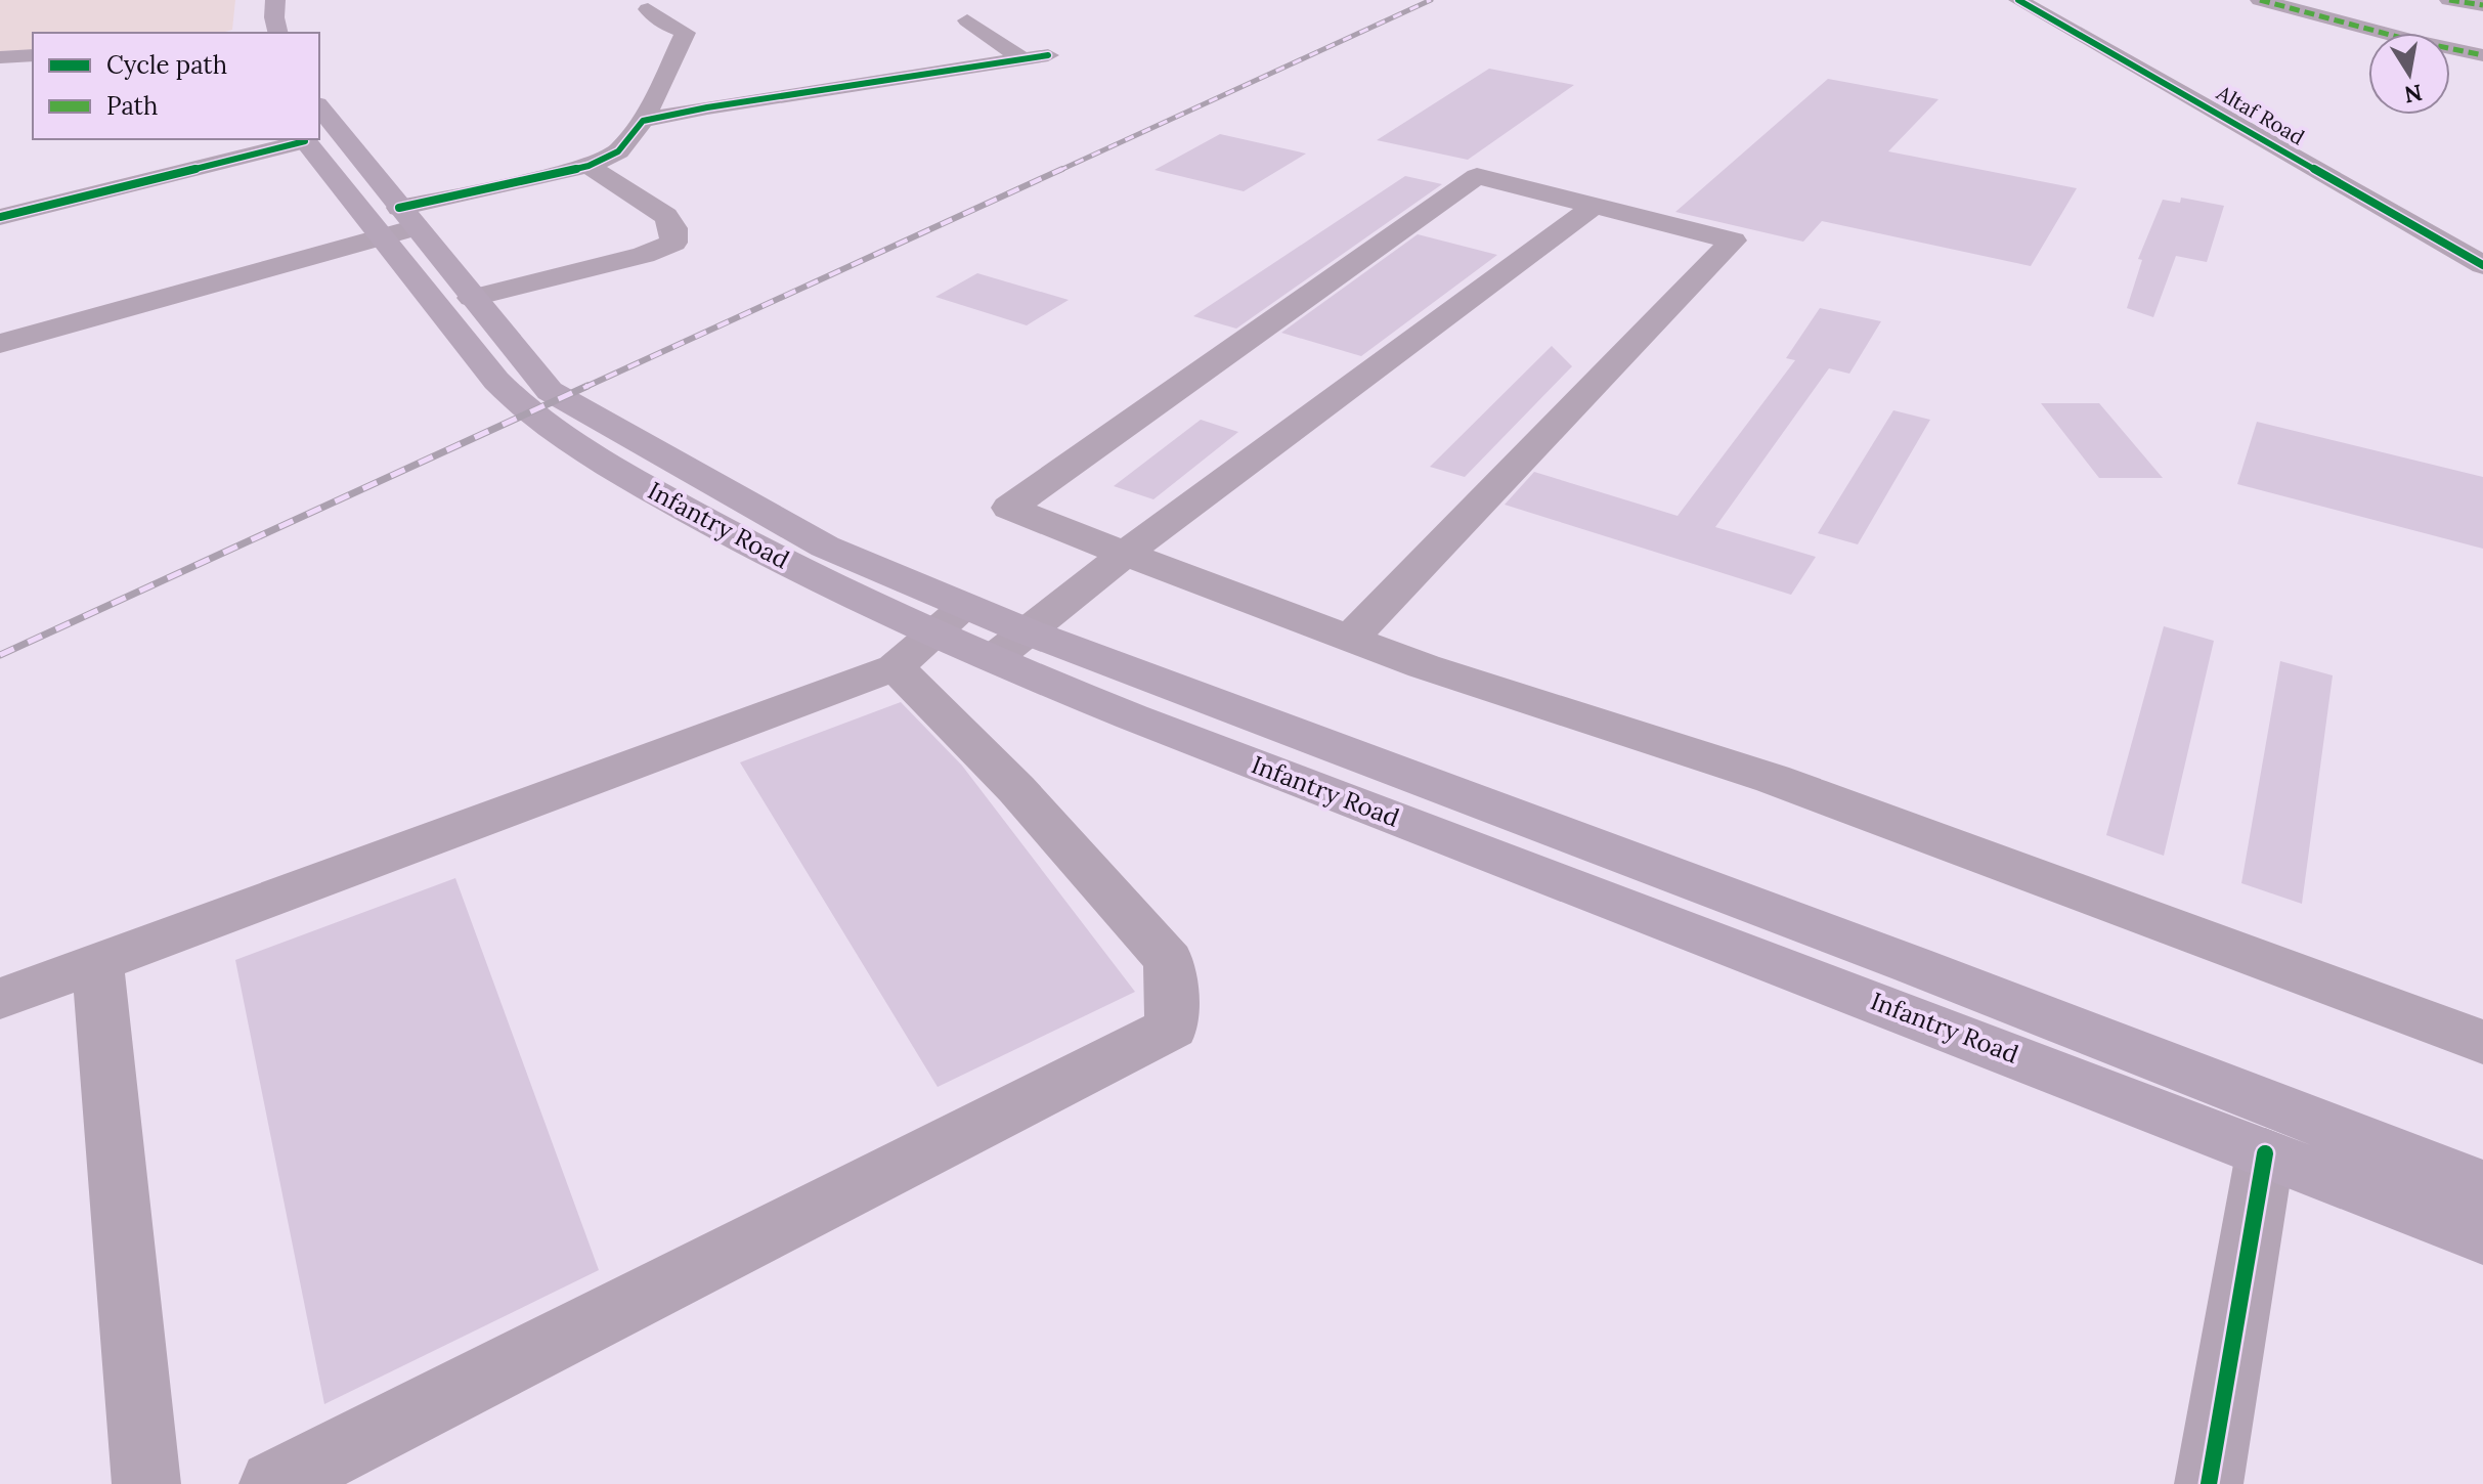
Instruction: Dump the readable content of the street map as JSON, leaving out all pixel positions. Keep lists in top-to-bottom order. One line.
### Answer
{"streets":{"main road":["Infantry Road"],"street":["Altaf Road"]},"legend":["Cycle path","Path"],"north":"bottom"}
